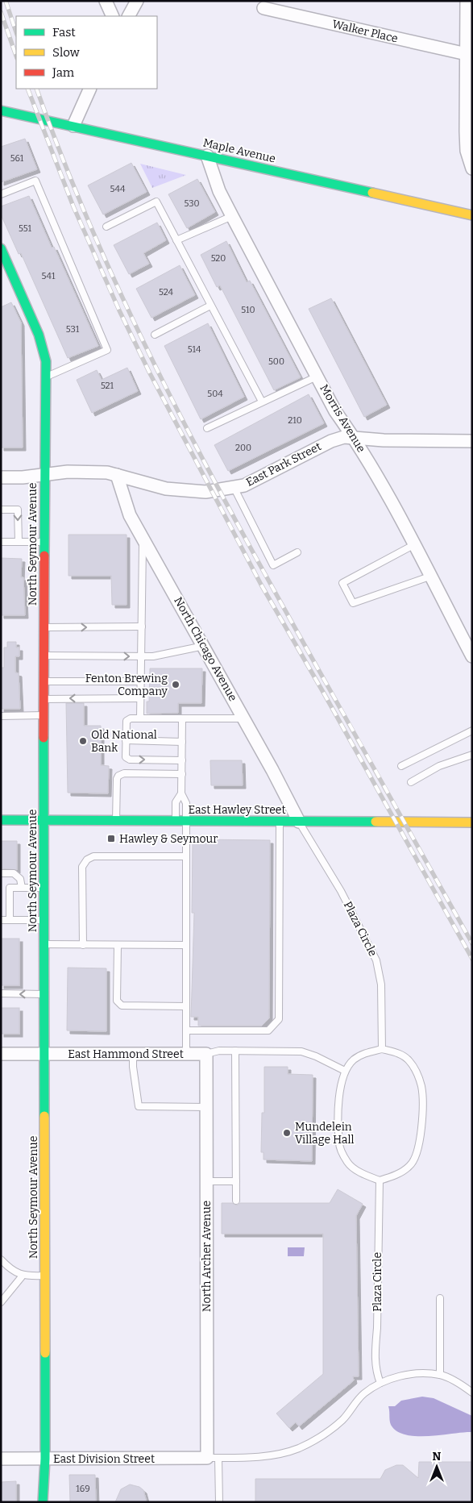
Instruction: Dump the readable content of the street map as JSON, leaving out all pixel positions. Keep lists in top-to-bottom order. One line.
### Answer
{"streets":{"street":["Walker Place","Maple Avenue","Morris Avenue","East Park Street","North Seymour Avenue","North Chicago Avenue","East Hawley Street","East Hammond Street","North Archer Avenue","East Division Street"],"lane":["Plaza Circle"]},"crossings":[["Maple Avenue","Morris Avenue"],["Morris Avenue","East Park Street"],["East Park Street","North Seymour Avenue"],["East Park Street","North Chicago Avenue"],["North Seymour Avenue","East Hawley Street"],["North Seymour Avenue","East Hammond Street"],["North Seymour Avenue","East Division Street"],["North Chicago Avenue","East Hawley Street"],["North Chicago Avenue","Plaza Circle"],["East Hawley Street","Plaza Circle"],["East Hammond Street","North Archer Avenue"],["North Archer Avenue","East Division Street"]],"places":{"other":["Fenton Brewing Company","Old National Bank","Mundelein Village Hall"],"transit":["Hawley & Seymour"]},"house_numbers":["561","544","530","551","520","541","524","510","531","514","500","521","504","210","200","169"],"legend":["Fast","Slow","Jam"],"north":"top"}
